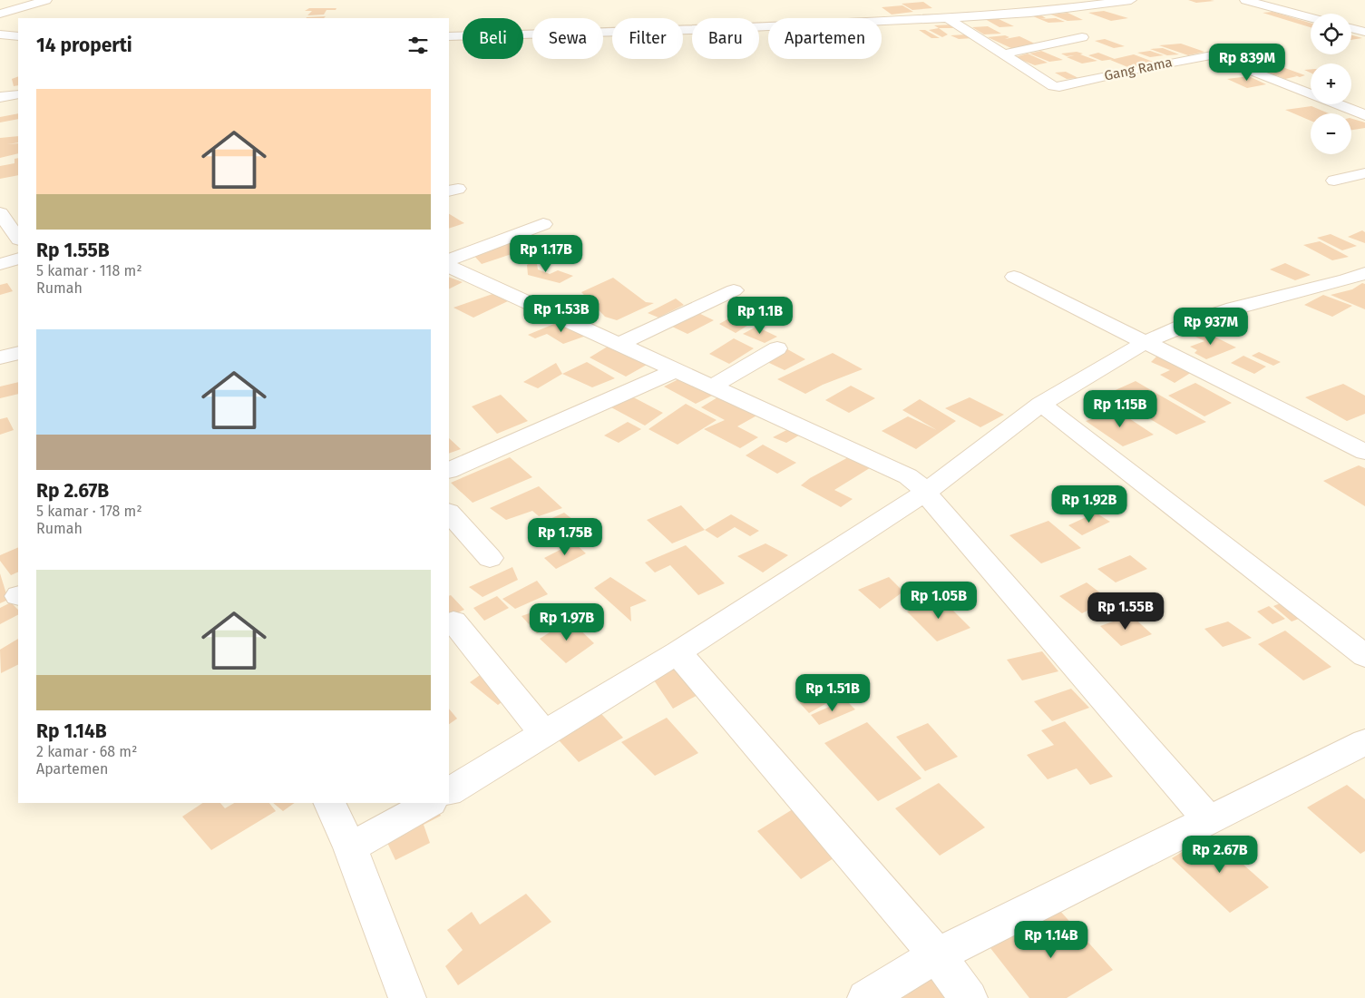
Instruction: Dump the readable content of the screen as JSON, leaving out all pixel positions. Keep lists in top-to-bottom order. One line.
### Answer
{"streets":{"street":["Gang Rama"]},"page":{"map_buttons":["+","−"],"chip":["Beli","Sewa","Filter","Baru","Apartemen"],"heading":"14 properti","price":["Rp 839M","Rp 1.17B","Rp 1.53B","Rp 1.1B","Rp 937M","Rp 1.15B","Rp 1.92B","Rp 1.75B","Rp 1.05B","Rp 1.55B","Rp 1.97B","Rp 1.51B","Rp 2.67B","Rp 1.14B"],"list":[{"name":"Rp 1.55B","note":"5 kamar · 118 m² · Rumah"},{"name":"Rp 2.67B","note":"5 kamar · 178 m² · Rumah"},{"name":"Rp 1.14B","note":"2 kamar · 68 m² · Apartemen"}]}}
